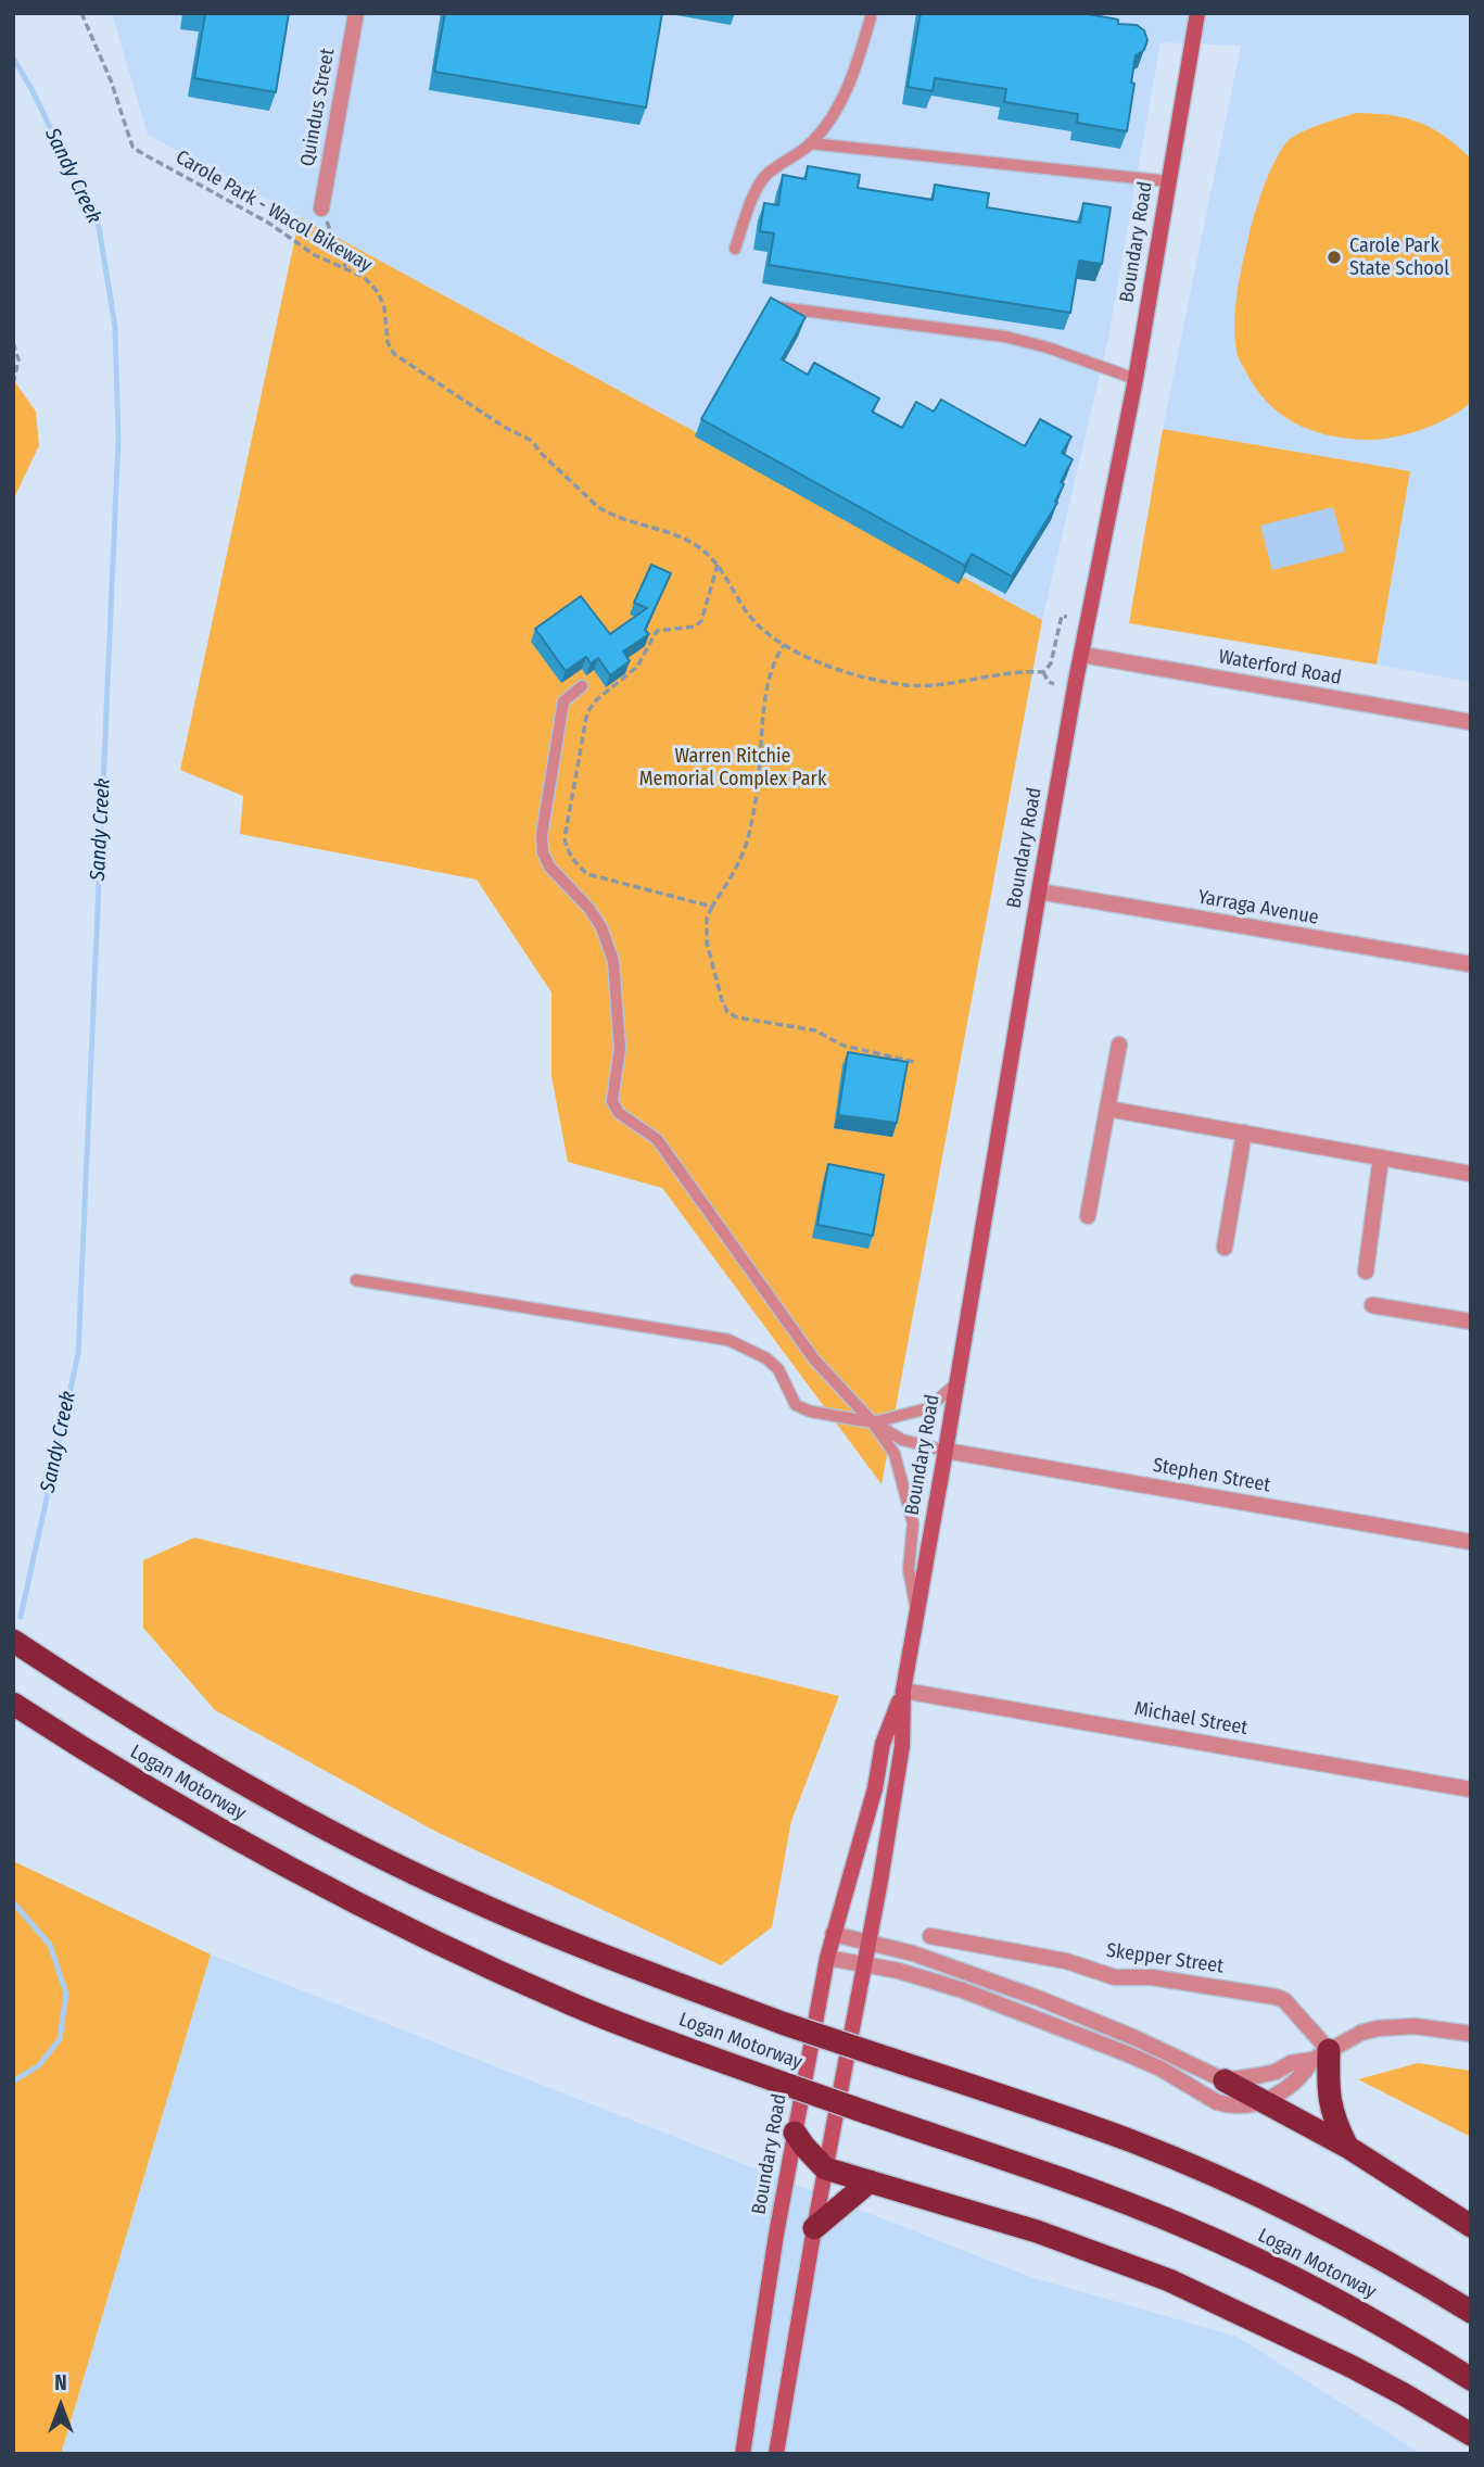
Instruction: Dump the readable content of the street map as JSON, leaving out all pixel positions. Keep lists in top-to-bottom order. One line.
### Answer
{"streets":{"highway":["Logan Motorway"],"main road":["Boundary Road"],"street":["Quindus Street","Waterford Road","Yarraga Avenue","Stephen Street","Michael Street","Skepper Street"],"path":["Carole Park - Wacol Bikeway"]},"crossings":[["Boundary Road","Waterford Road"],["Boundary Road","Yarraga Avenue"],["Boundary Road","Stephen Street"],["Boundary Road","Michael Street"]],"water":["Sandy Creek"],"parks":["Warren Ritchie Memorial Complex Park"],"places":["Carole Park State School"],"north":"top"}
